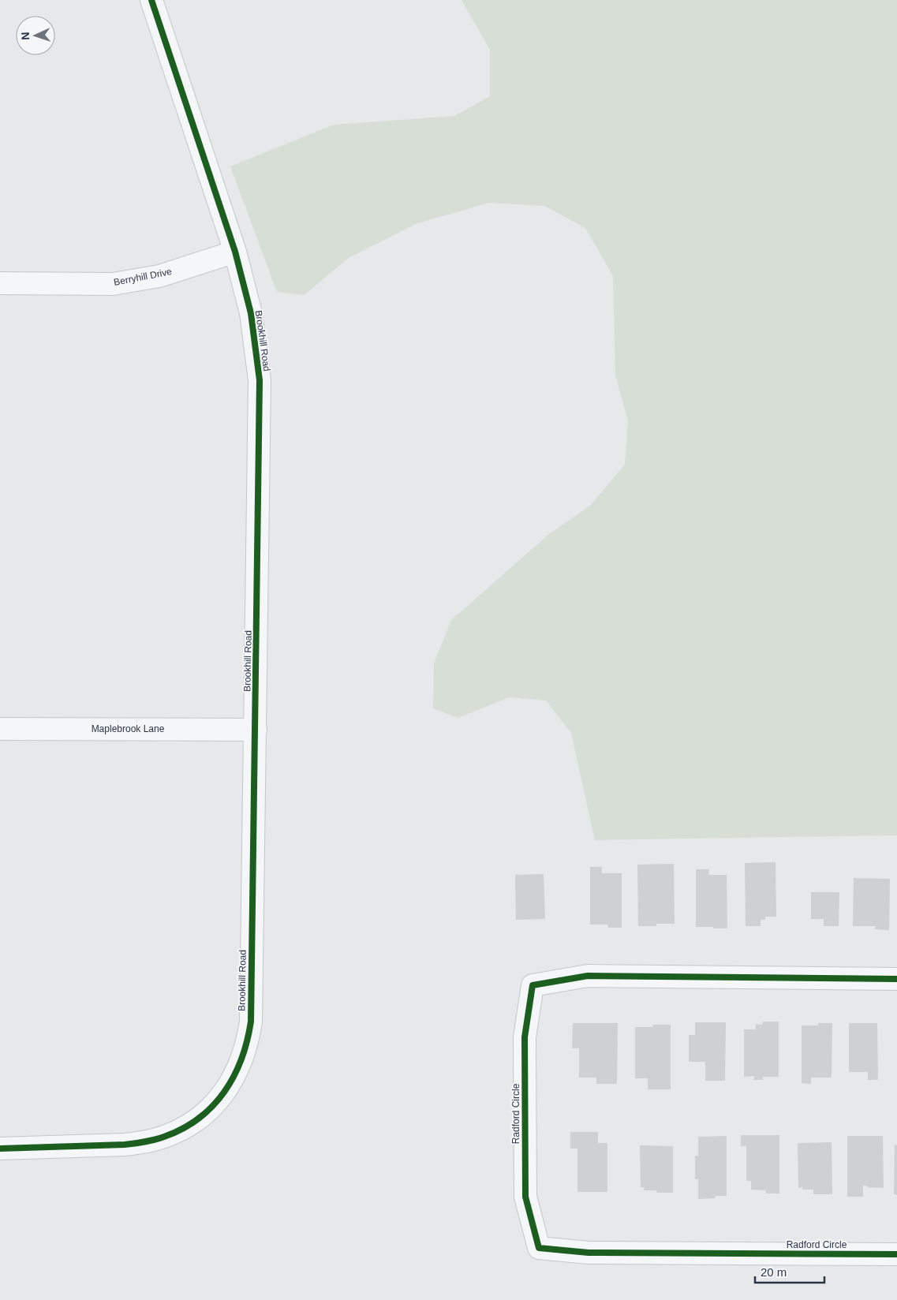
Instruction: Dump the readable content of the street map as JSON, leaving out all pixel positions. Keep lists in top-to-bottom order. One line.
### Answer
{"streets":{"street":["Berryhill Drive","Brookhill Road","Maplebrook Lane","Radford Circle"]},"crossings":[["Berryhill Drive","Brookhill Road"],["Brookhill Road","Maplebrook Lane"]],"scale_bar":"20 m","north":"left"}
